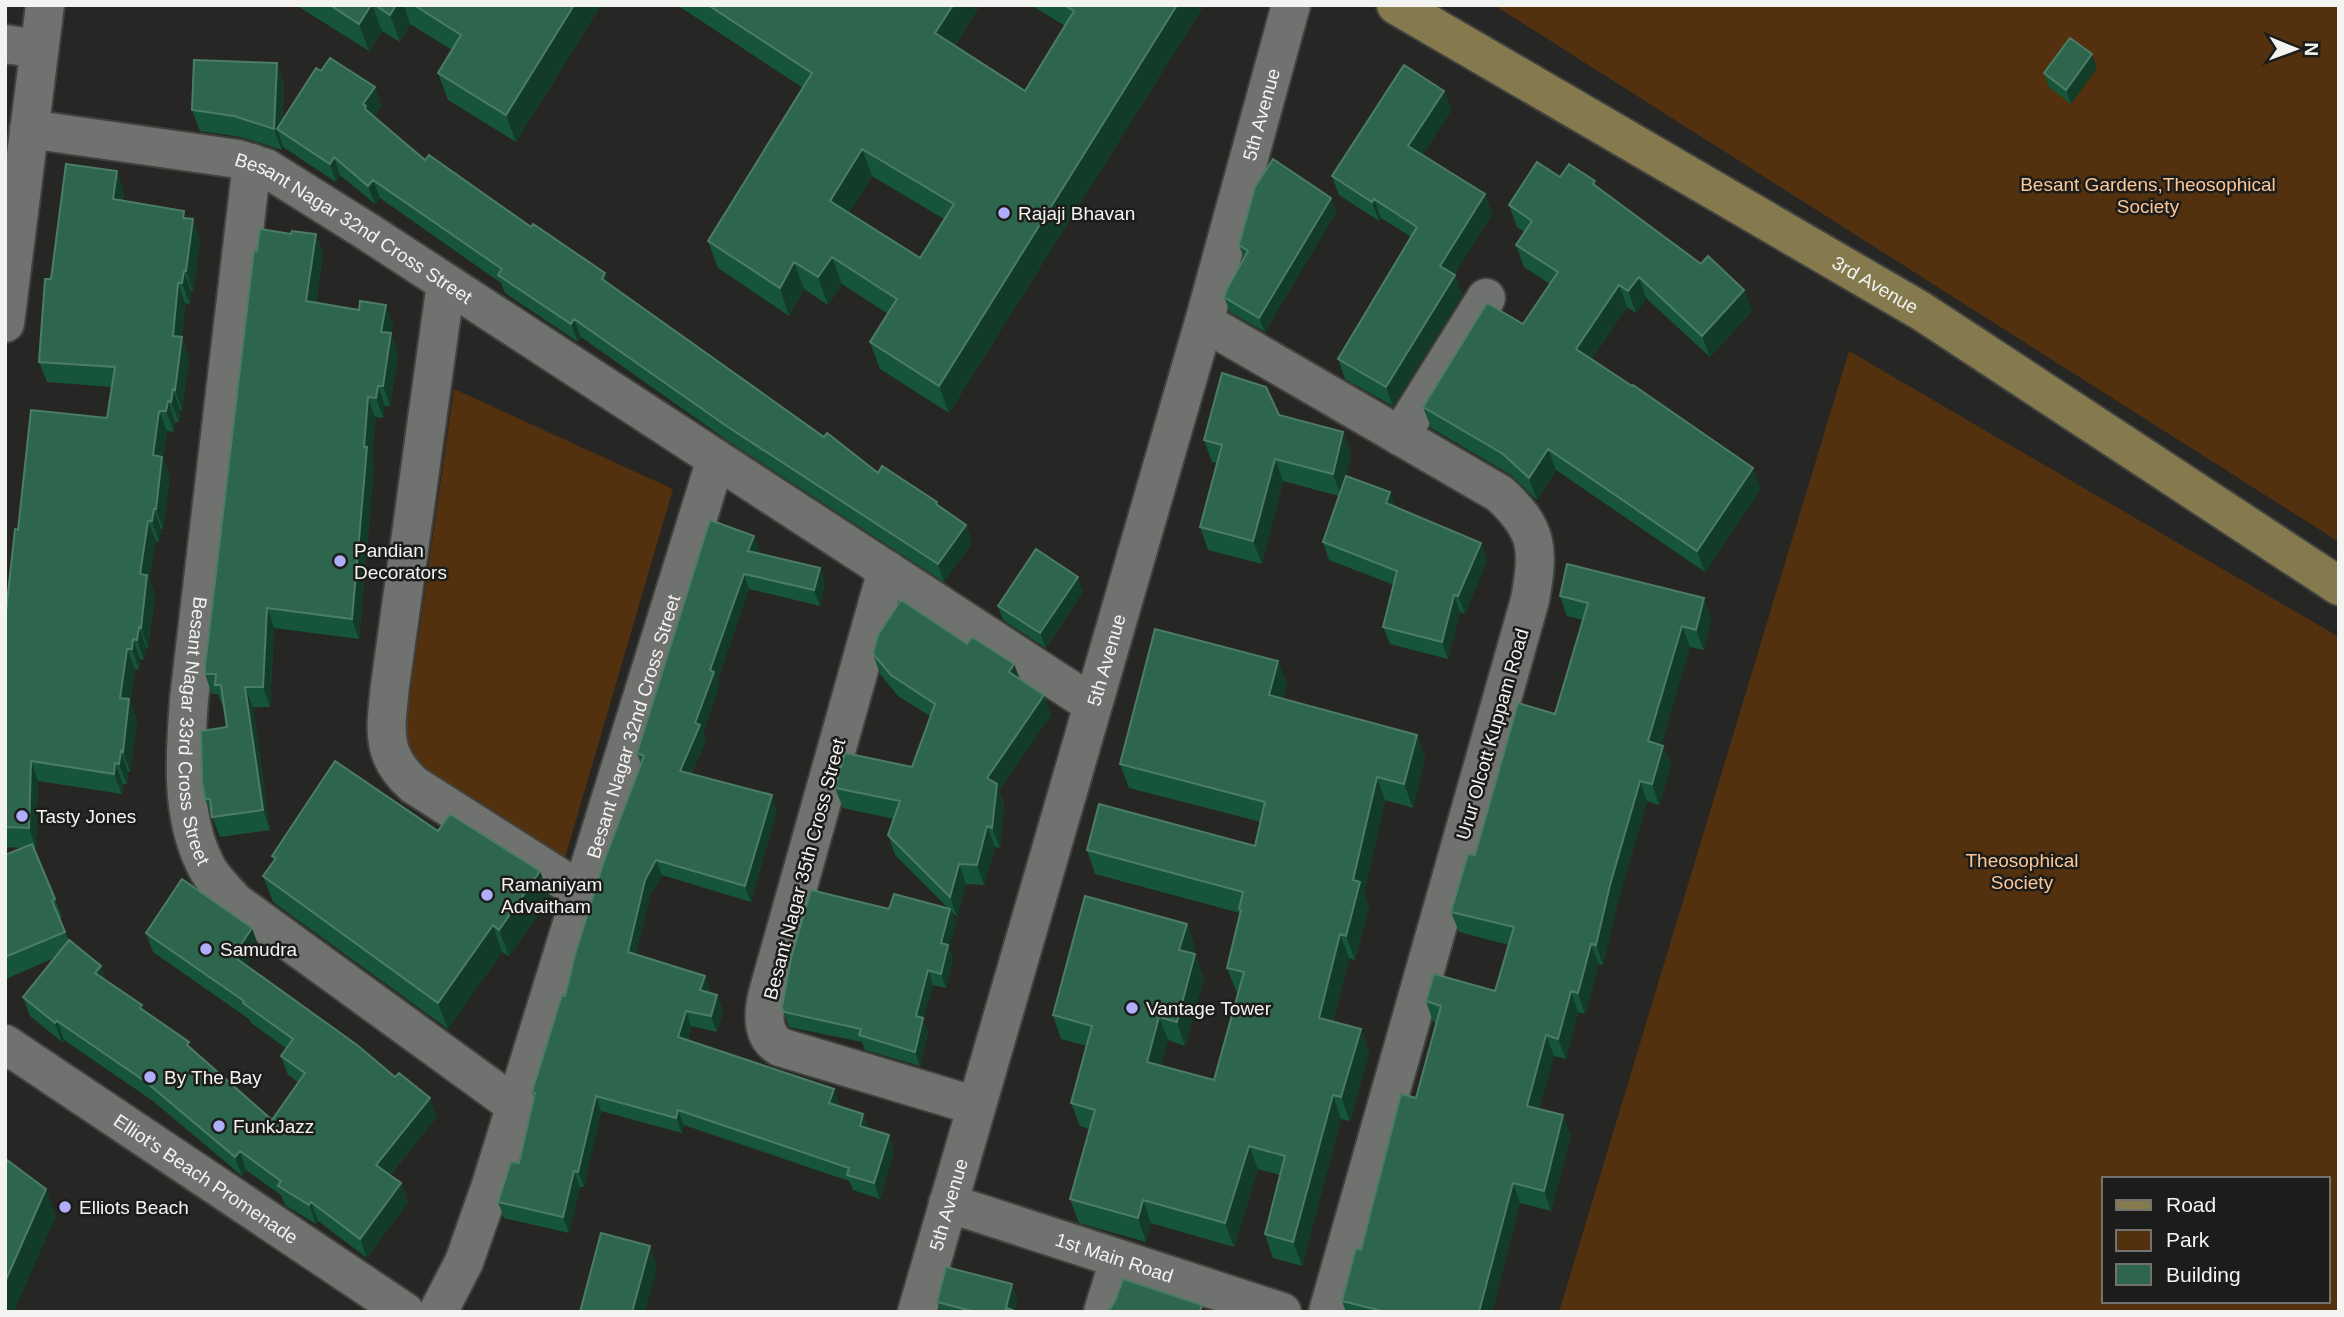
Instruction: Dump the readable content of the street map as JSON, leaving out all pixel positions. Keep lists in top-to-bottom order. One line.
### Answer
{"streets":{"main road":["3rd Avenue"],"street":["5th Avenue","Besant Nagar 32nd Cross Street","Besant Nagar 33rd Cross Street","Urur Olcott Kuppam Road","Besant Nagar 35th Cross Street","Elliot's Beach Promenade","1st Main Road"]},"crossings":[["5th Avenue","Besant Nagar 32nd Cross Street"],["5th Avenue","Urur Olcott Kuppam Road"],["5th Avenue","Besant Nagar 35th Cross Street"],["5th Avenue","1st Main Road"],["Besant Nagar 32nd Cross Street","Besant Nagar 33rd Cross Street"],["Besant Nagar 32nd Cross Street","Besant Nagar 35th Cross Street"]],"parks":["Besant Gardens,Theosophical Society","Theosophical Society"],"places":["Rajaji Bhavan","Pandian Decorators","Tasty Jones","Ramaniyam Advaitham","Samudra","Vantage Tower","By The Bay","FunkJazz","Elliots Beach"],"legend":["Road","Park","Building"],"north":"right"}
